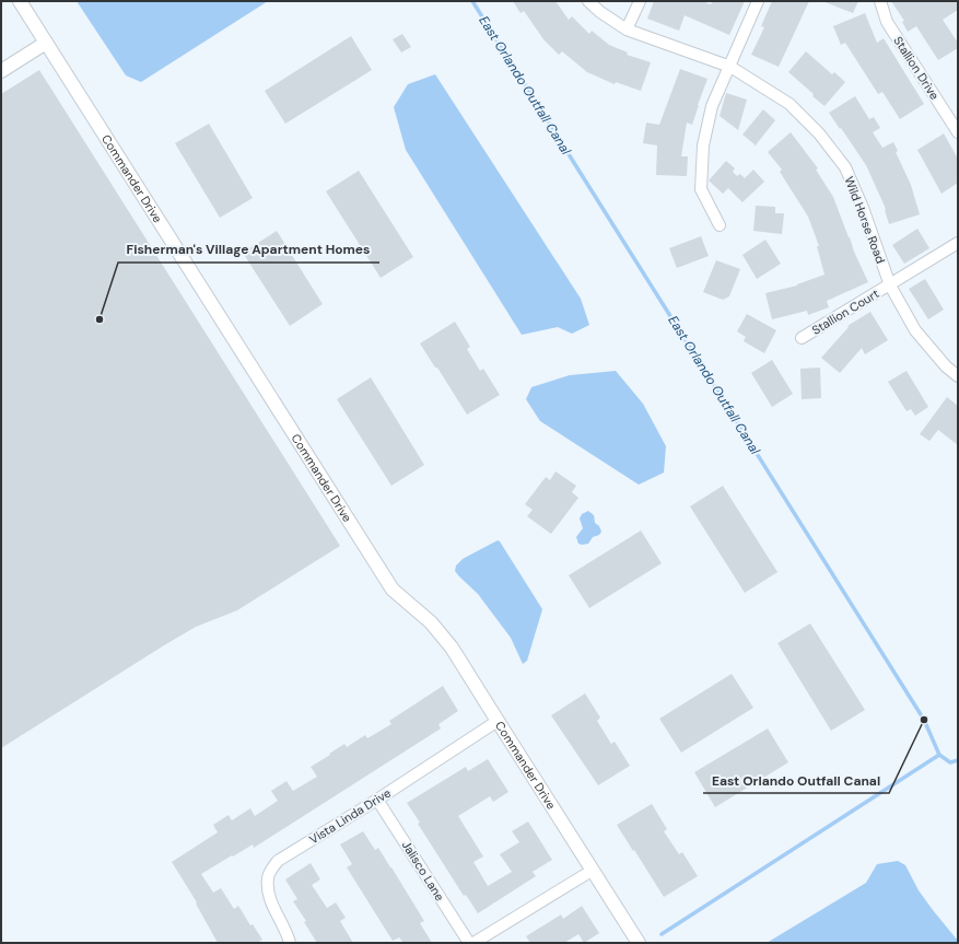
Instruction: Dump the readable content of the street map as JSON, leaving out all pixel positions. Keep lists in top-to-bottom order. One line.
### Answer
{"streets":{"street":["Stallion Drive","Commander Drive","Wild Horse Road","Stallion Court","Vista Linda Drive","Jalisco Lane"]},"crossings":[["Commander Drive","Vista Linda Drive"],["Wild Horse Road","Stallion Court"],["Vista Linda Drive","Jalisco Lane"]],"water":["East Orlando Outfall Canal"],"places":["Fisherman's Village Apartment Homes","East Orlando Outfall Canal"]}
